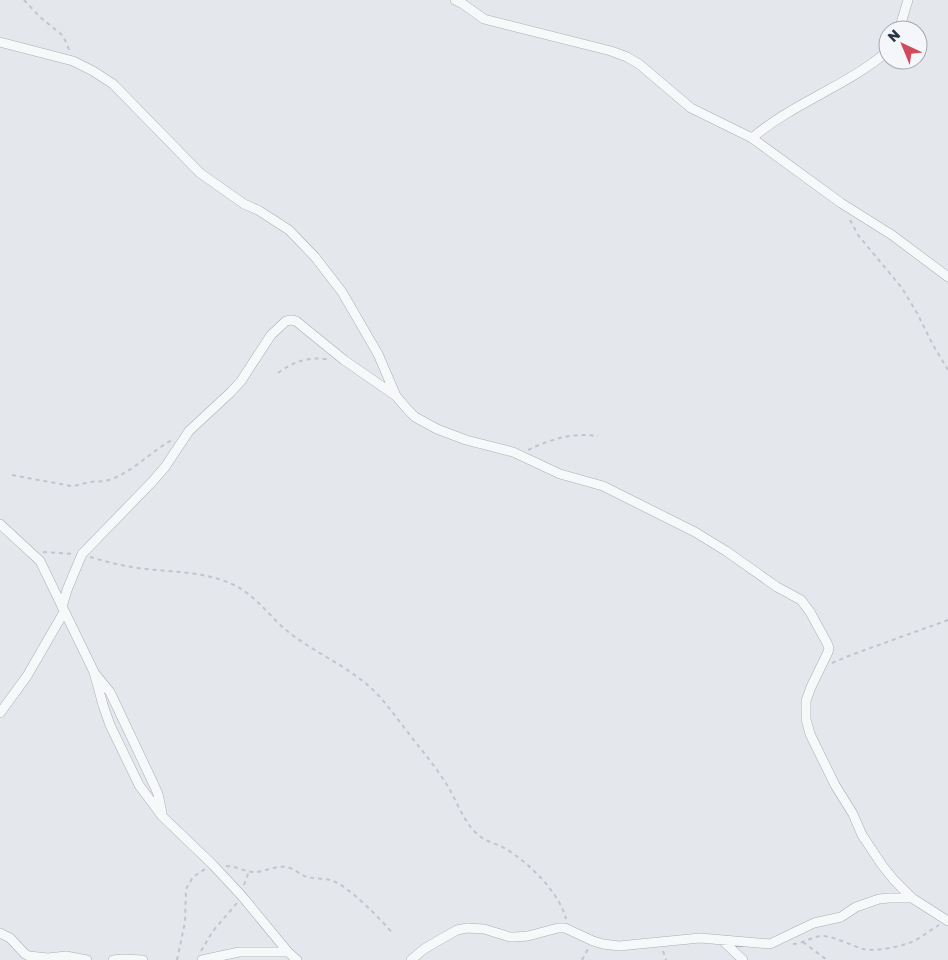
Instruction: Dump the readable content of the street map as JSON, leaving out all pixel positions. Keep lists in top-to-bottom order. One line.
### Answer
{"north":"top left"}
